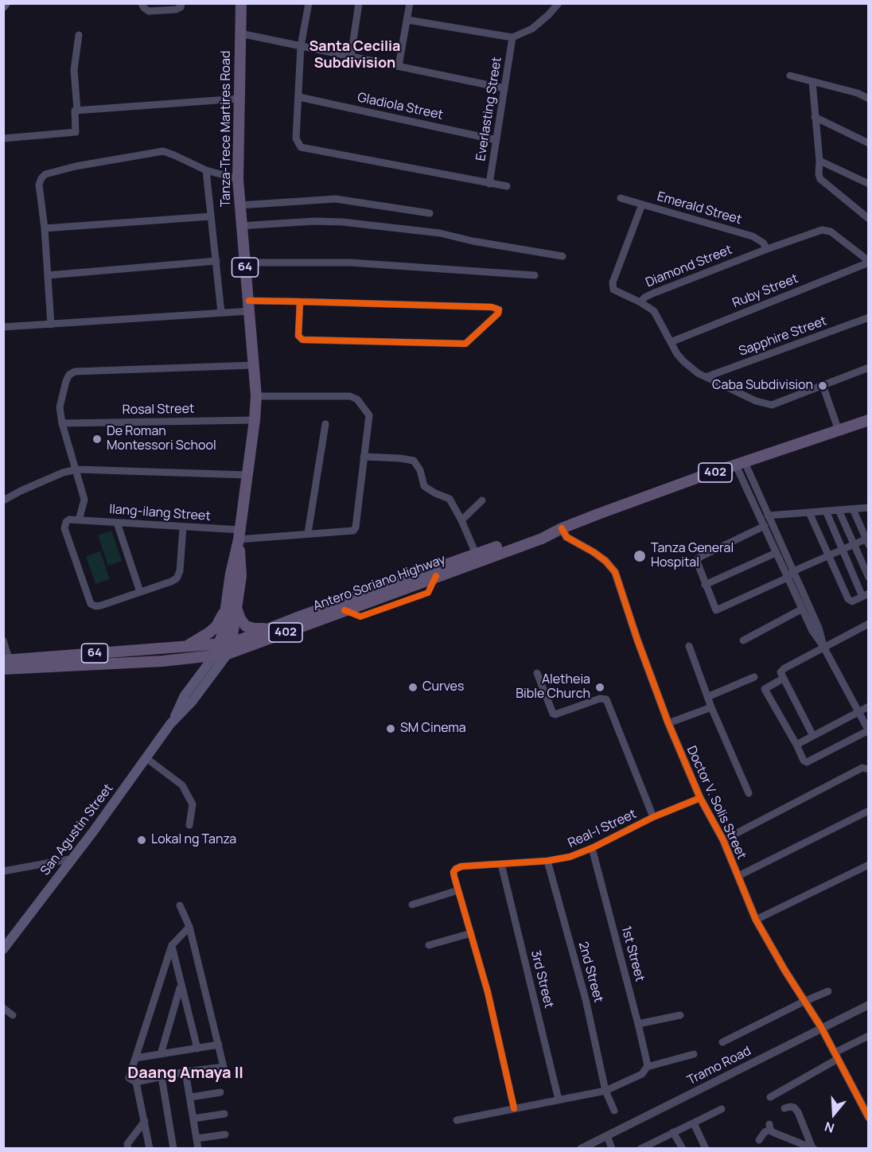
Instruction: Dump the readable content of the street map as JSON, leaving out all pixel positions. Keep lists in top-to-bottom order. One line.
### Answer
{"streets":{"main road":["Tanza-Trece Martires Road","64","402","Antero Soriano Highway","San Agustin Street"],"street":["Gladiola Street","Everlasting Street","Emerald Street","Diamond Street","Ruby Street","Sapphire Street","Rosal Street","Ilang-ilang Street","Doctor V. Solis Street","Real-I Street","1st Street","2nd Street","3rd Street","Tramo Road"]},"crossings":[["Gladiola Street","Everlasting Street"],["Tanza-Trece Martires Road","Rosal Street"],["Tanza-Trece Martires Road","Ilang-ilang Street"],["Tanza-Trece Martires Road","Antero Soriano Highway"],["Tanza-Trece Martires Road","San Agustin Street"],["Emerald Street","Diamond Street"],["Diamond Street","Ruby Street"],["Diamond Street","Sapphire Street"],["Antero Soriano Highway","Doctor V. Solis Street"],["Antero Soriano Highway","San Agustin Street"],["Doctor V. Solis Street","Real-I Street"],["Doctor V. Solis Street","Tramo Road"],["Real-I Street","1st Street"],["Real-I Street","2nd Street"],["Real-I Street","3rd Street"]],"districts":["Santa Cecilia Subdivision","Daang Amaya II"],"places":["Caba Subdivision","De Roman Montessori School","Tanza General Hospital","Curves","Aletheia Bible Church","SM Cinema","Lokal ng Tanza"],"north":"bottom"}
